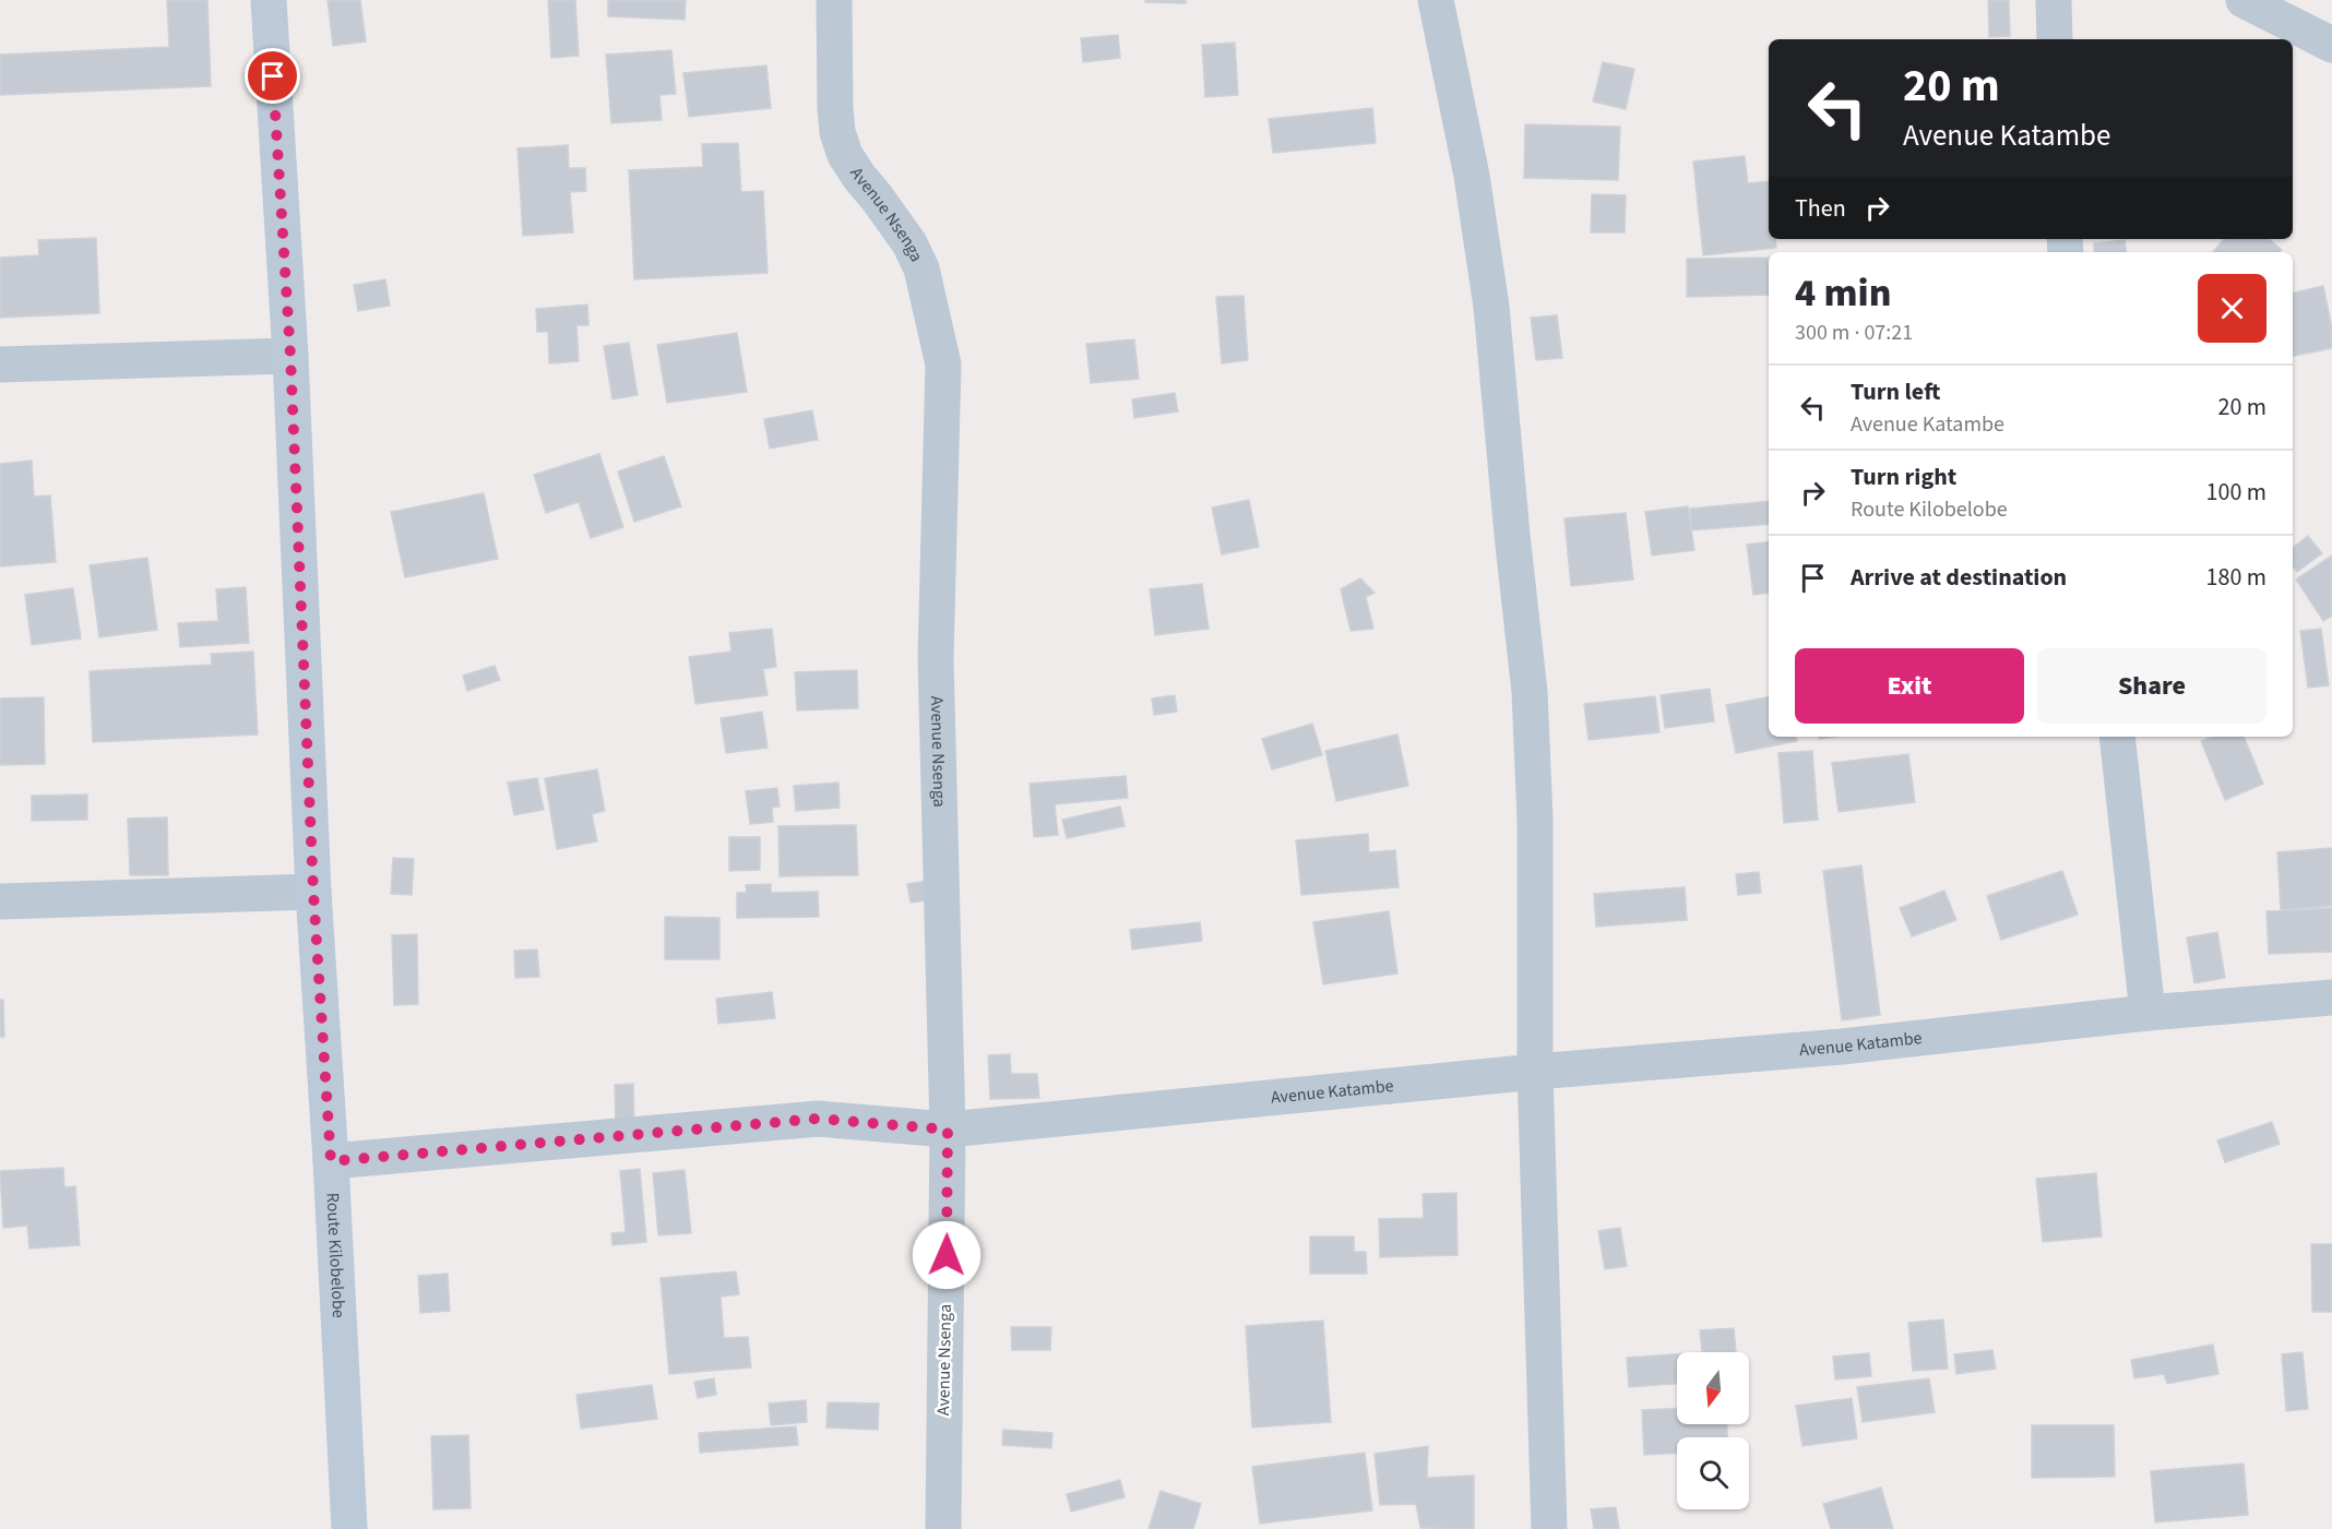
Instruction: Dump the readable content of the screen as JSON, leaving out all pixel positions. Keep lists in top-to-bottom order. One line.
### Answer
{"streets":{"street":["Avenue Nsenga","Avenue Katambe","Route Kilobelobe"]},"crossings":[["Avenue Nsenga","Avenue Katambe"],["Avenue Katambe","Route Kilobelobe"]],"north":"bottom","page":{"turn":["20 m","Avenue Katambe"],"then":"Then","heading":["4 min","300 m · 07:21"],"list":[{"name":"Turn left","note":"Avenue Katambe","value":"20 m"},{"name":"Turn right","note":"Route Kilobelobe","value":"100 m"},{"name":"Arrive at destination","value":"180 m"}],"buttons":["Exit","Share"]}}
